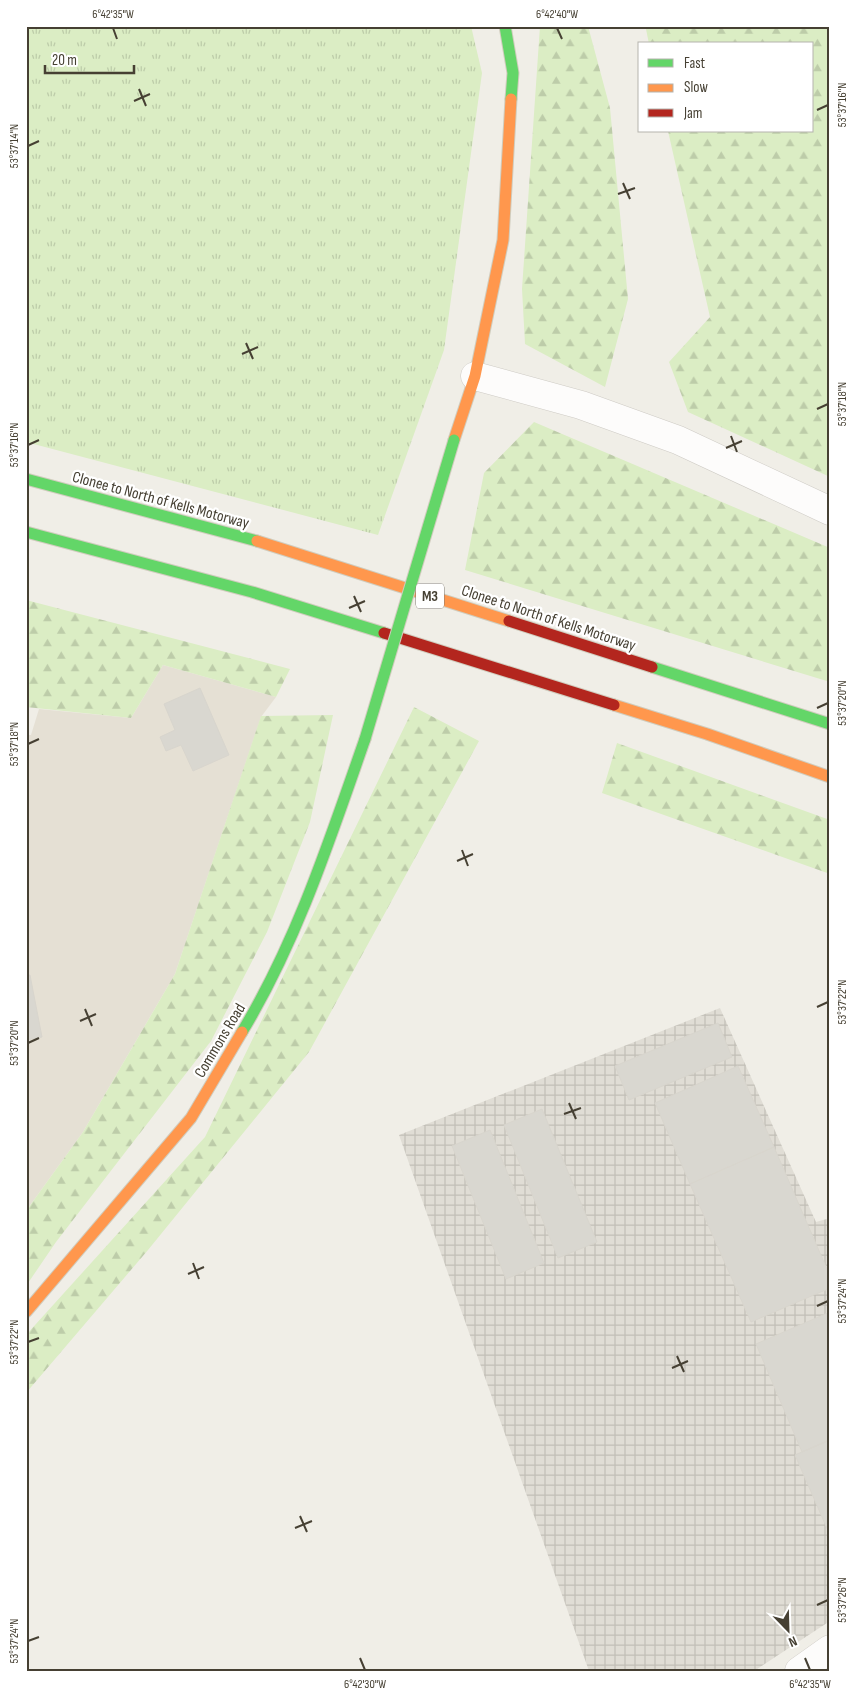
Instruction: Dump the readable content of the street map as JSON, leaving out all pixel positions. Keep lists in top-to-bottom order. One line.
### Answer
{"streets":{"main road":["Clonee to North of Kells Motorway","M3","Commons Road"]},"legend":["Fast","Slow","Jam"],"scale_bar":"20 m","north":"bottom right","coordinates":["6°42'35\"W","6°42'40\"W","53°37'16\"N","53°37'14\"N","53°37'18\"N","53°37'20\"N","53°37'22\"N","53°37'24\"N","53°37'26\"N","6°42'30\"W"]}
